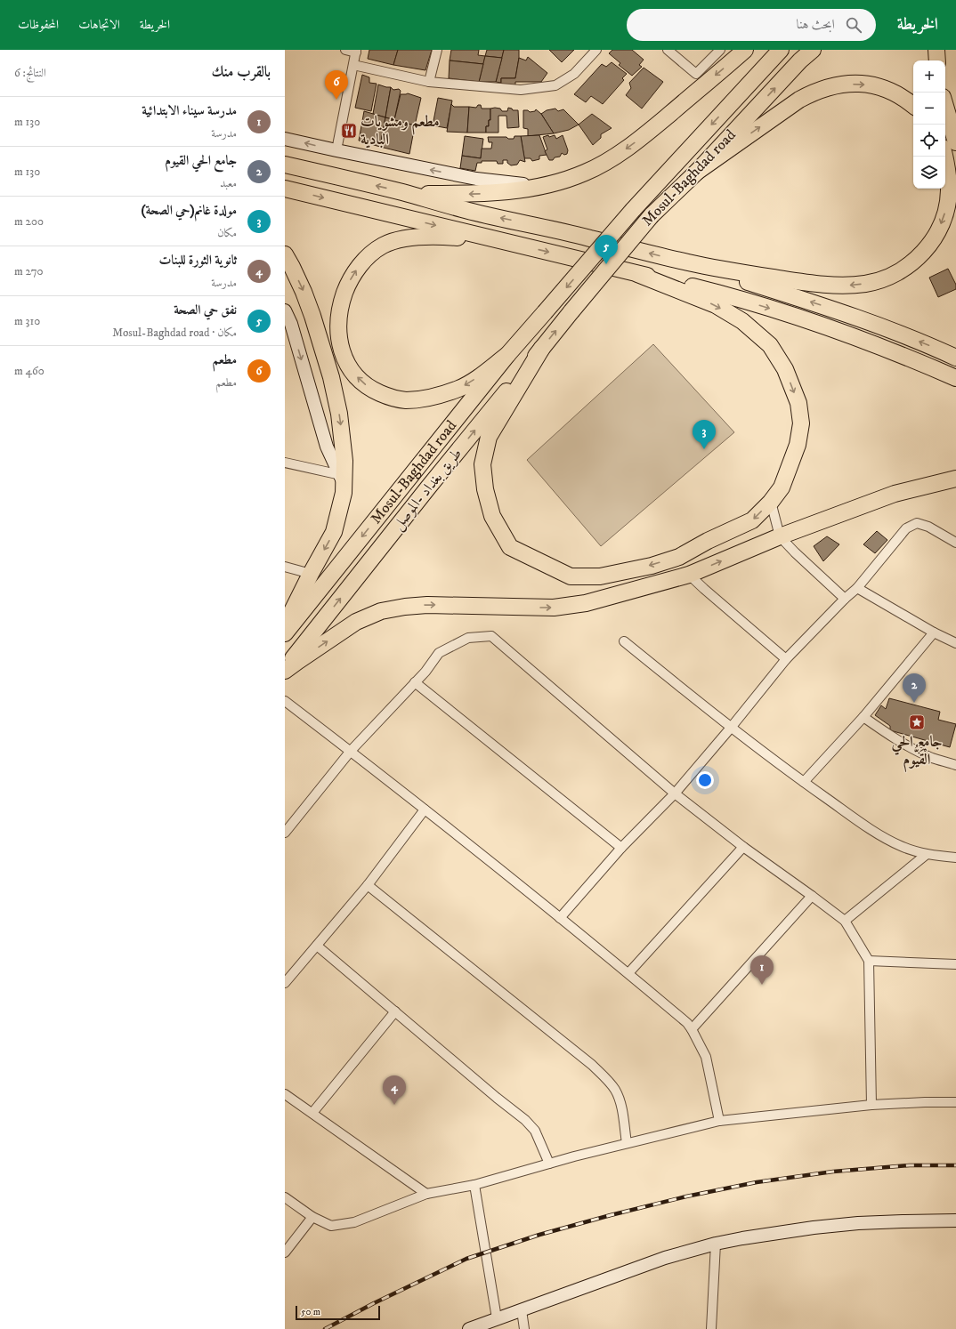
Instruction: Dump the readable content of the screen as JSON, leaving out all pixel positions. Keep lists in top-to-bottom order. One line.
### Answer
{"streets":{"highway":["Mosul-Baghdad road","طريق بغداد -الموصل"]},"crossings":[["Mosul-Baghdad road","طريق بغداد -الموصل"]],"places":{"restaurant":["مطعم ومشويات البادية"],"place":["جامع الحي الْقَيُّوم"]},"scale_bar":"50 m","page":{"header":"الخريطة","search":"ابحث هنا","nav":["الخريطة","الاتجاهات","المحفوظات"],"heading":["بالقرب منك","النتائج: 6"],"map_buttons":["+","−"],"pins":["6","5","3","2","1","4"],"list":[{"mark":"1","name":"مدرسة سيناء الابتدائية","note":"مدرسة","value":"130 m"},{"mark":"2","name":"جامع الحي القيوم","note":"معبد","value":"130 m"},{"mark":"3","name":"مولدة غانم(حي الصحة)","note":"مكان","value":"200 m"},{"mark":"4","name":"ثانوية الثورة للبنات","note":"مدرسة","value":"270 m"},{"mark":"5","name":"نفق حي الصحة","note":"مكان · Mosul-Baghdad road","value":"310 m"},{"mark":"6","name":"مطعم","note":"مطعم","value":"460 m"}],"scale":"50 m"}}
